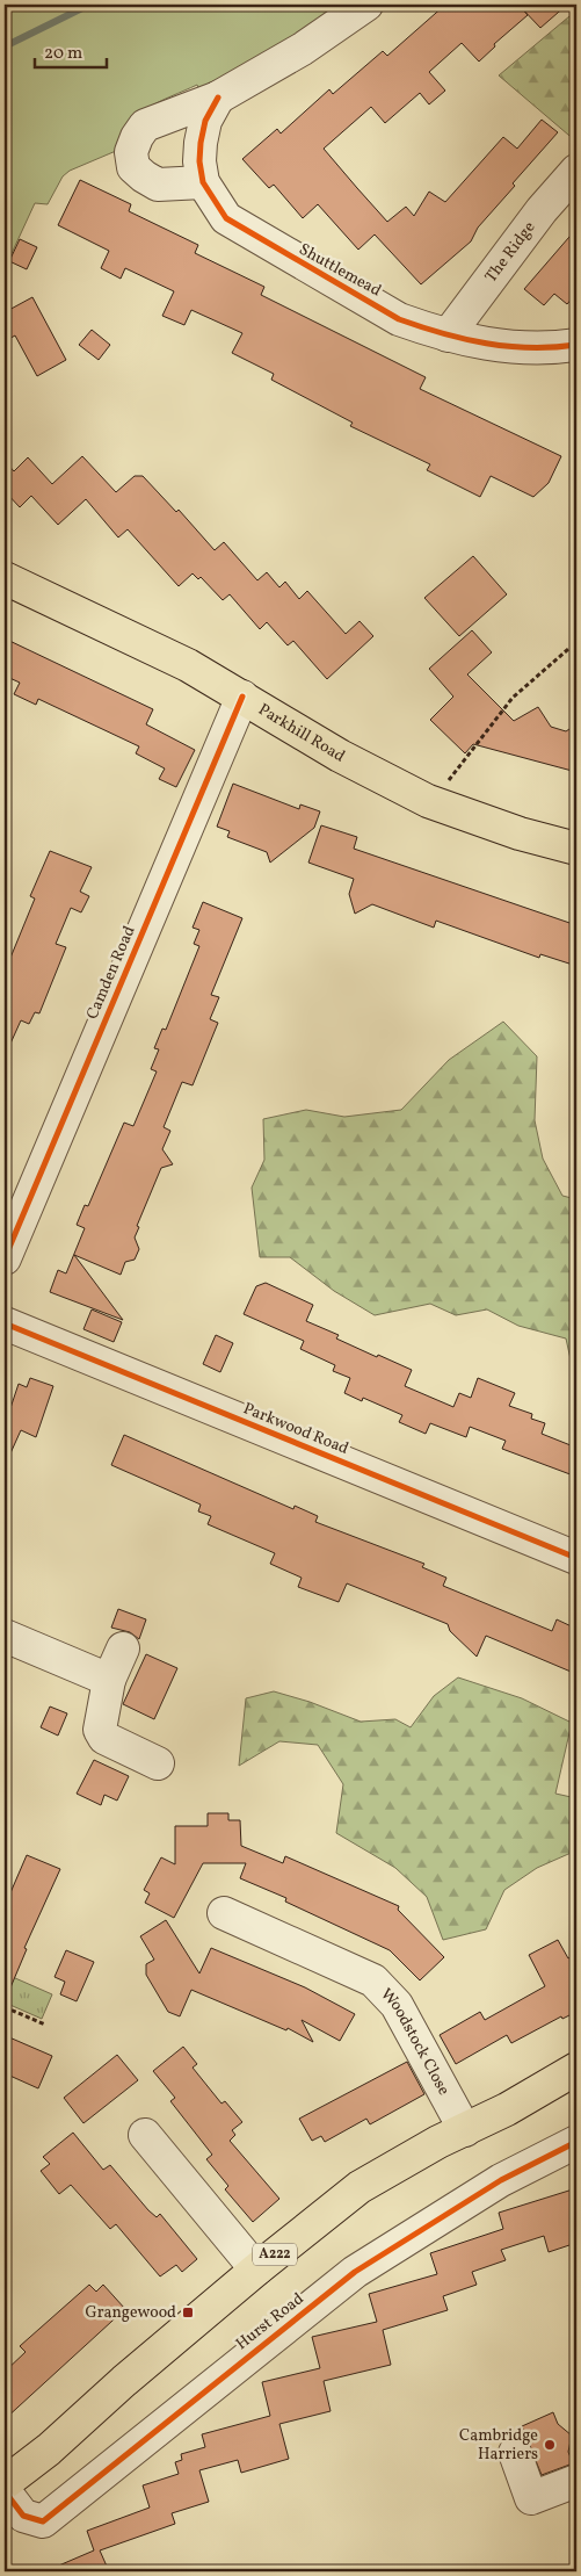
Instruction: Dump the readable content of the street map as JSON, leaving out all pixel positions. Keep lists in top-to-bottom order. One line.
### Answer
{"streets":{"main road":["Parkhill Road","A222"],"street":["The Ridge","Shuttlemead","Camden Road","Parkwood Road","Woodstock Close","Hurst Road"]},"crossings":[["The Ridge","Shuttlemead"],["Parkhill Road","Camden Road"],["Woodstock Close","A222"]],"places":{"transit":["Grangewood"],"other":["Cambridge Harriers"]},"scale_bar":"20 m"}
